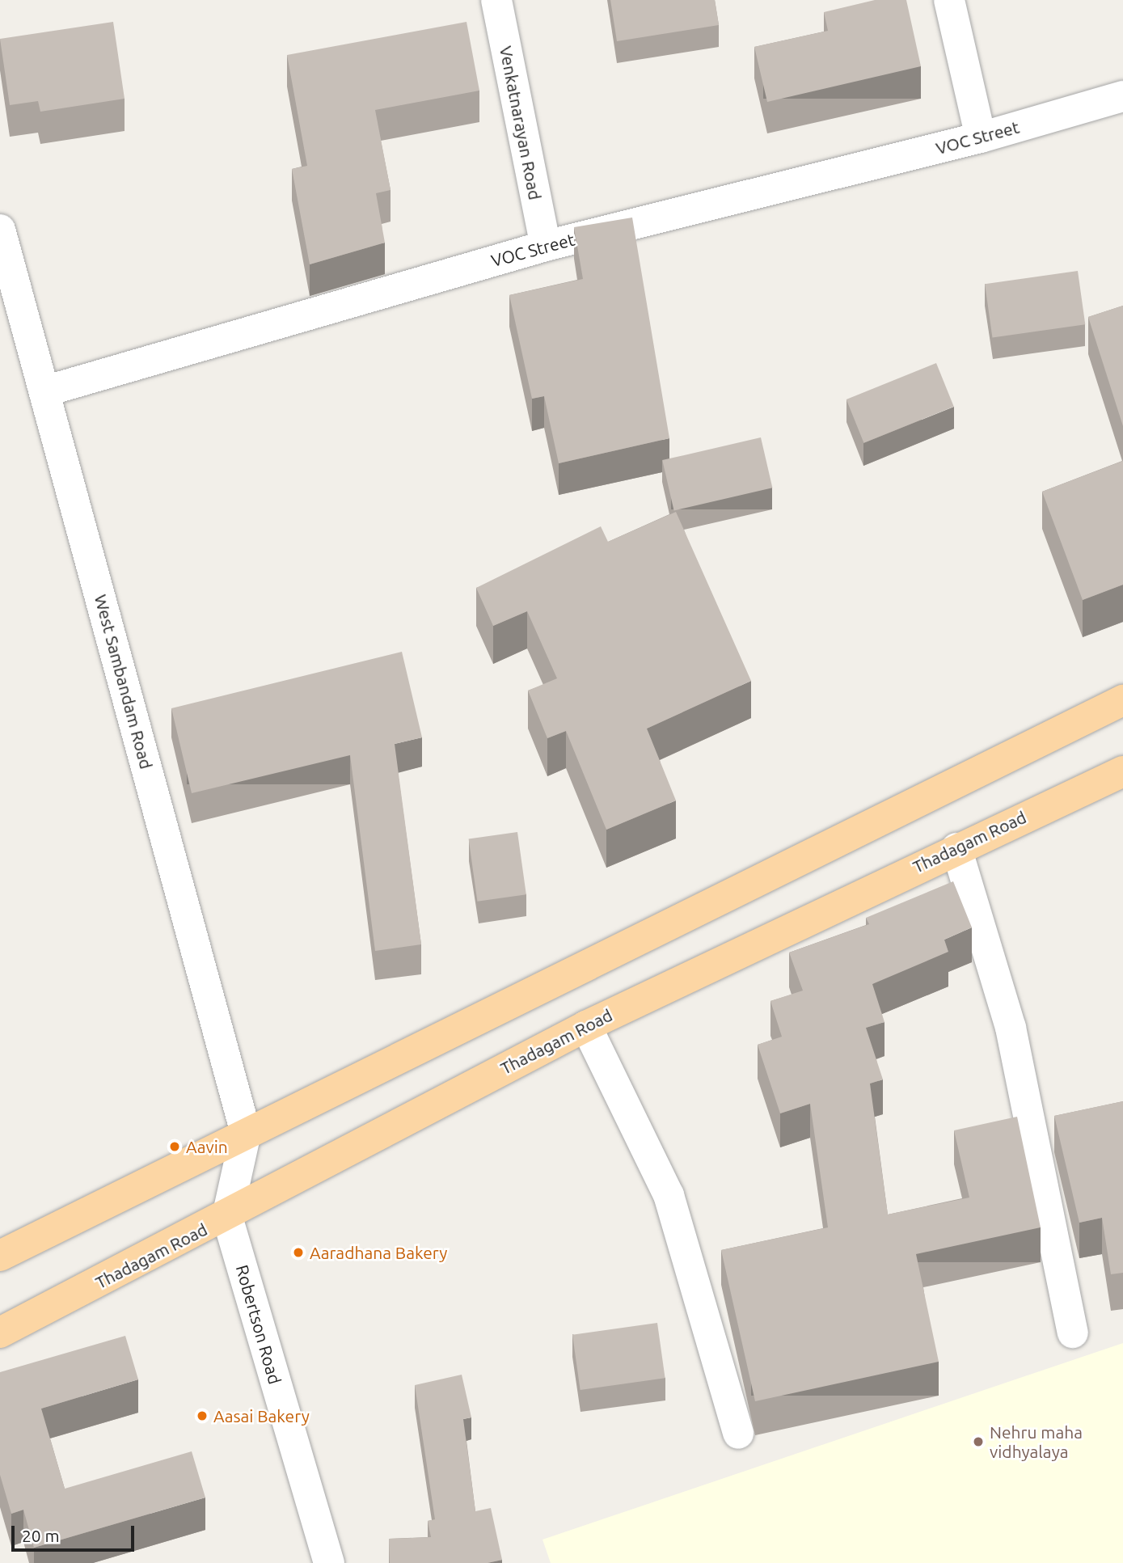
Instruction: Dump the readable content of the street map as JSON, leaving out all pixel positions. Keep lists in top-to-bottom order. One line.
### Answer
{"streets":{"main road":["Thadagam Road"],"street":["Venkatnarayan Road","VOC Street","West Sambandam Road","Robertson Road"]},"crossings":[["Venkatnarayan Road","VOC Street"],["VOC Street","West Sambandam Road"],["Thadagam Road","Robertson Road"]],"places":["Aavin","Aaradhana Bakery","Aasai Bakery","Nehru maha vidhyalaya"],"scale_bar":"20 m"}
